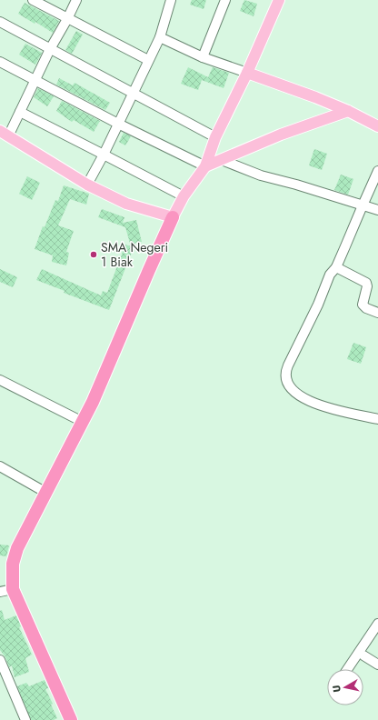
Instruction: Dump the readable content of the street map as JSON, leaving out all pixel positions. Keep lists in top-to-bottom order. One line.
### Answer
{"places":["SMA Negeri 1 Biak"],"north":"left"}
